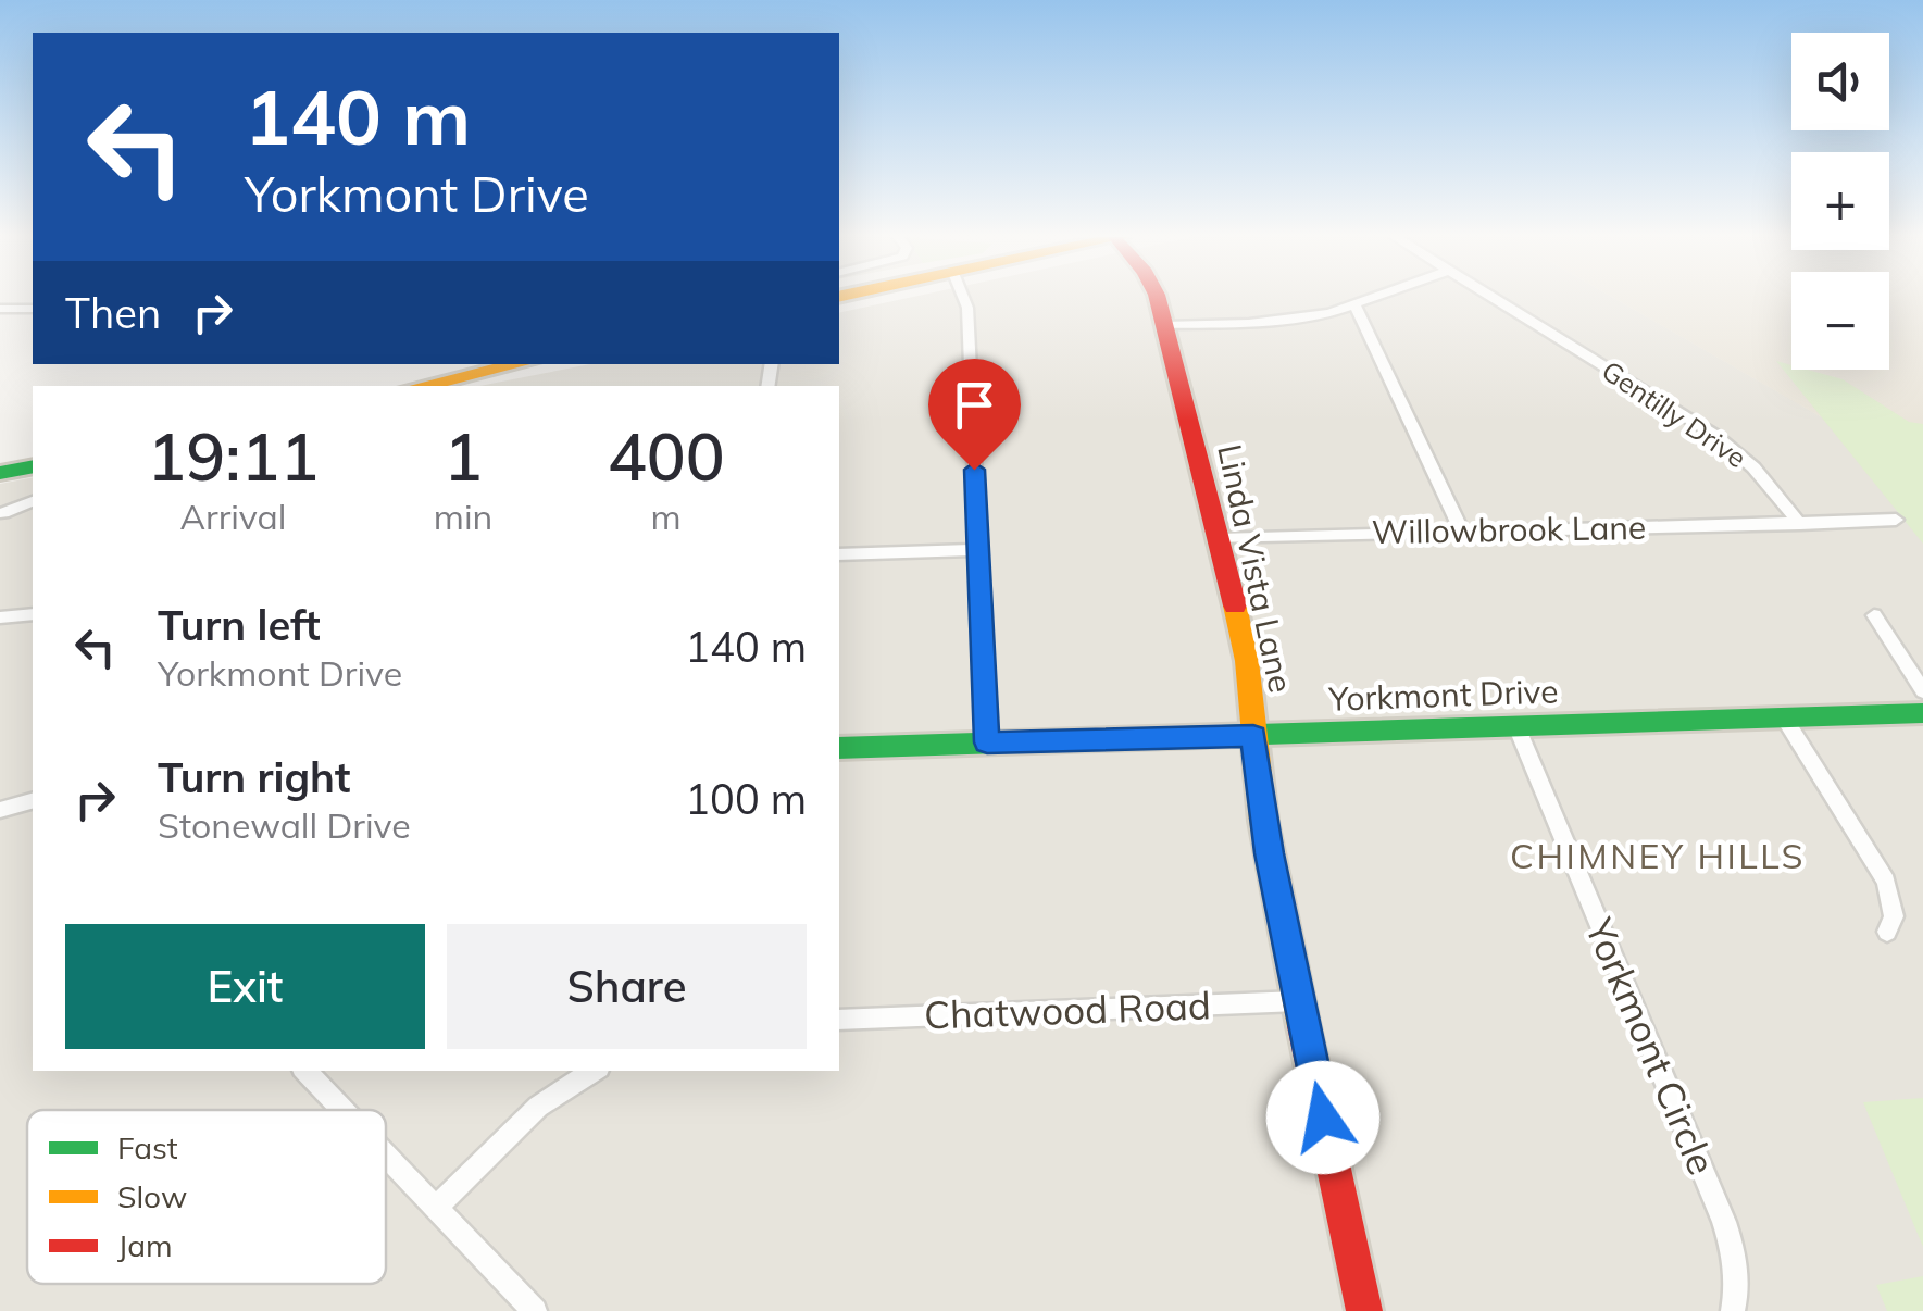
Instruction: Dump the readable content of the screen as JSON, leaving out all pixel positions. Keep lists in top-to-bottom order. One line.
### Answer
{"streets":{"street":["Gentilly Drive","Willowbrook Lane","Linda Vista Lane","Yorkmont Drive","Chatwood Road","Yorkmont Circle"]},"crossings":[["Gentilly Drive","Willowbrook Lane"],["Willowbrook Lane","Linda Vista Lane"],["Linda Vista Lane","Yorkmont Drive"],["Linda Vista Lane","Chatwood Road"],["Yorkmont Drive","Yorkmont Circle"]],"districts":["CHIMNEY HILLS"],"legend":["Fast","Slow","Jam"],"page":{"map_buttons":["+","−"],"turn":["140 m","Yorkmont Drive"],"then":"Then","eta":["19:11","Arrival","1","min","400","m"],"list":[{"name":"Turn left","note":"Yorkmont Drive","value":"140 m"},{"name":"Turn right","note":"Stonewall Drive","value":"100 m"}],"buttons":["Exit","Share"]}}
